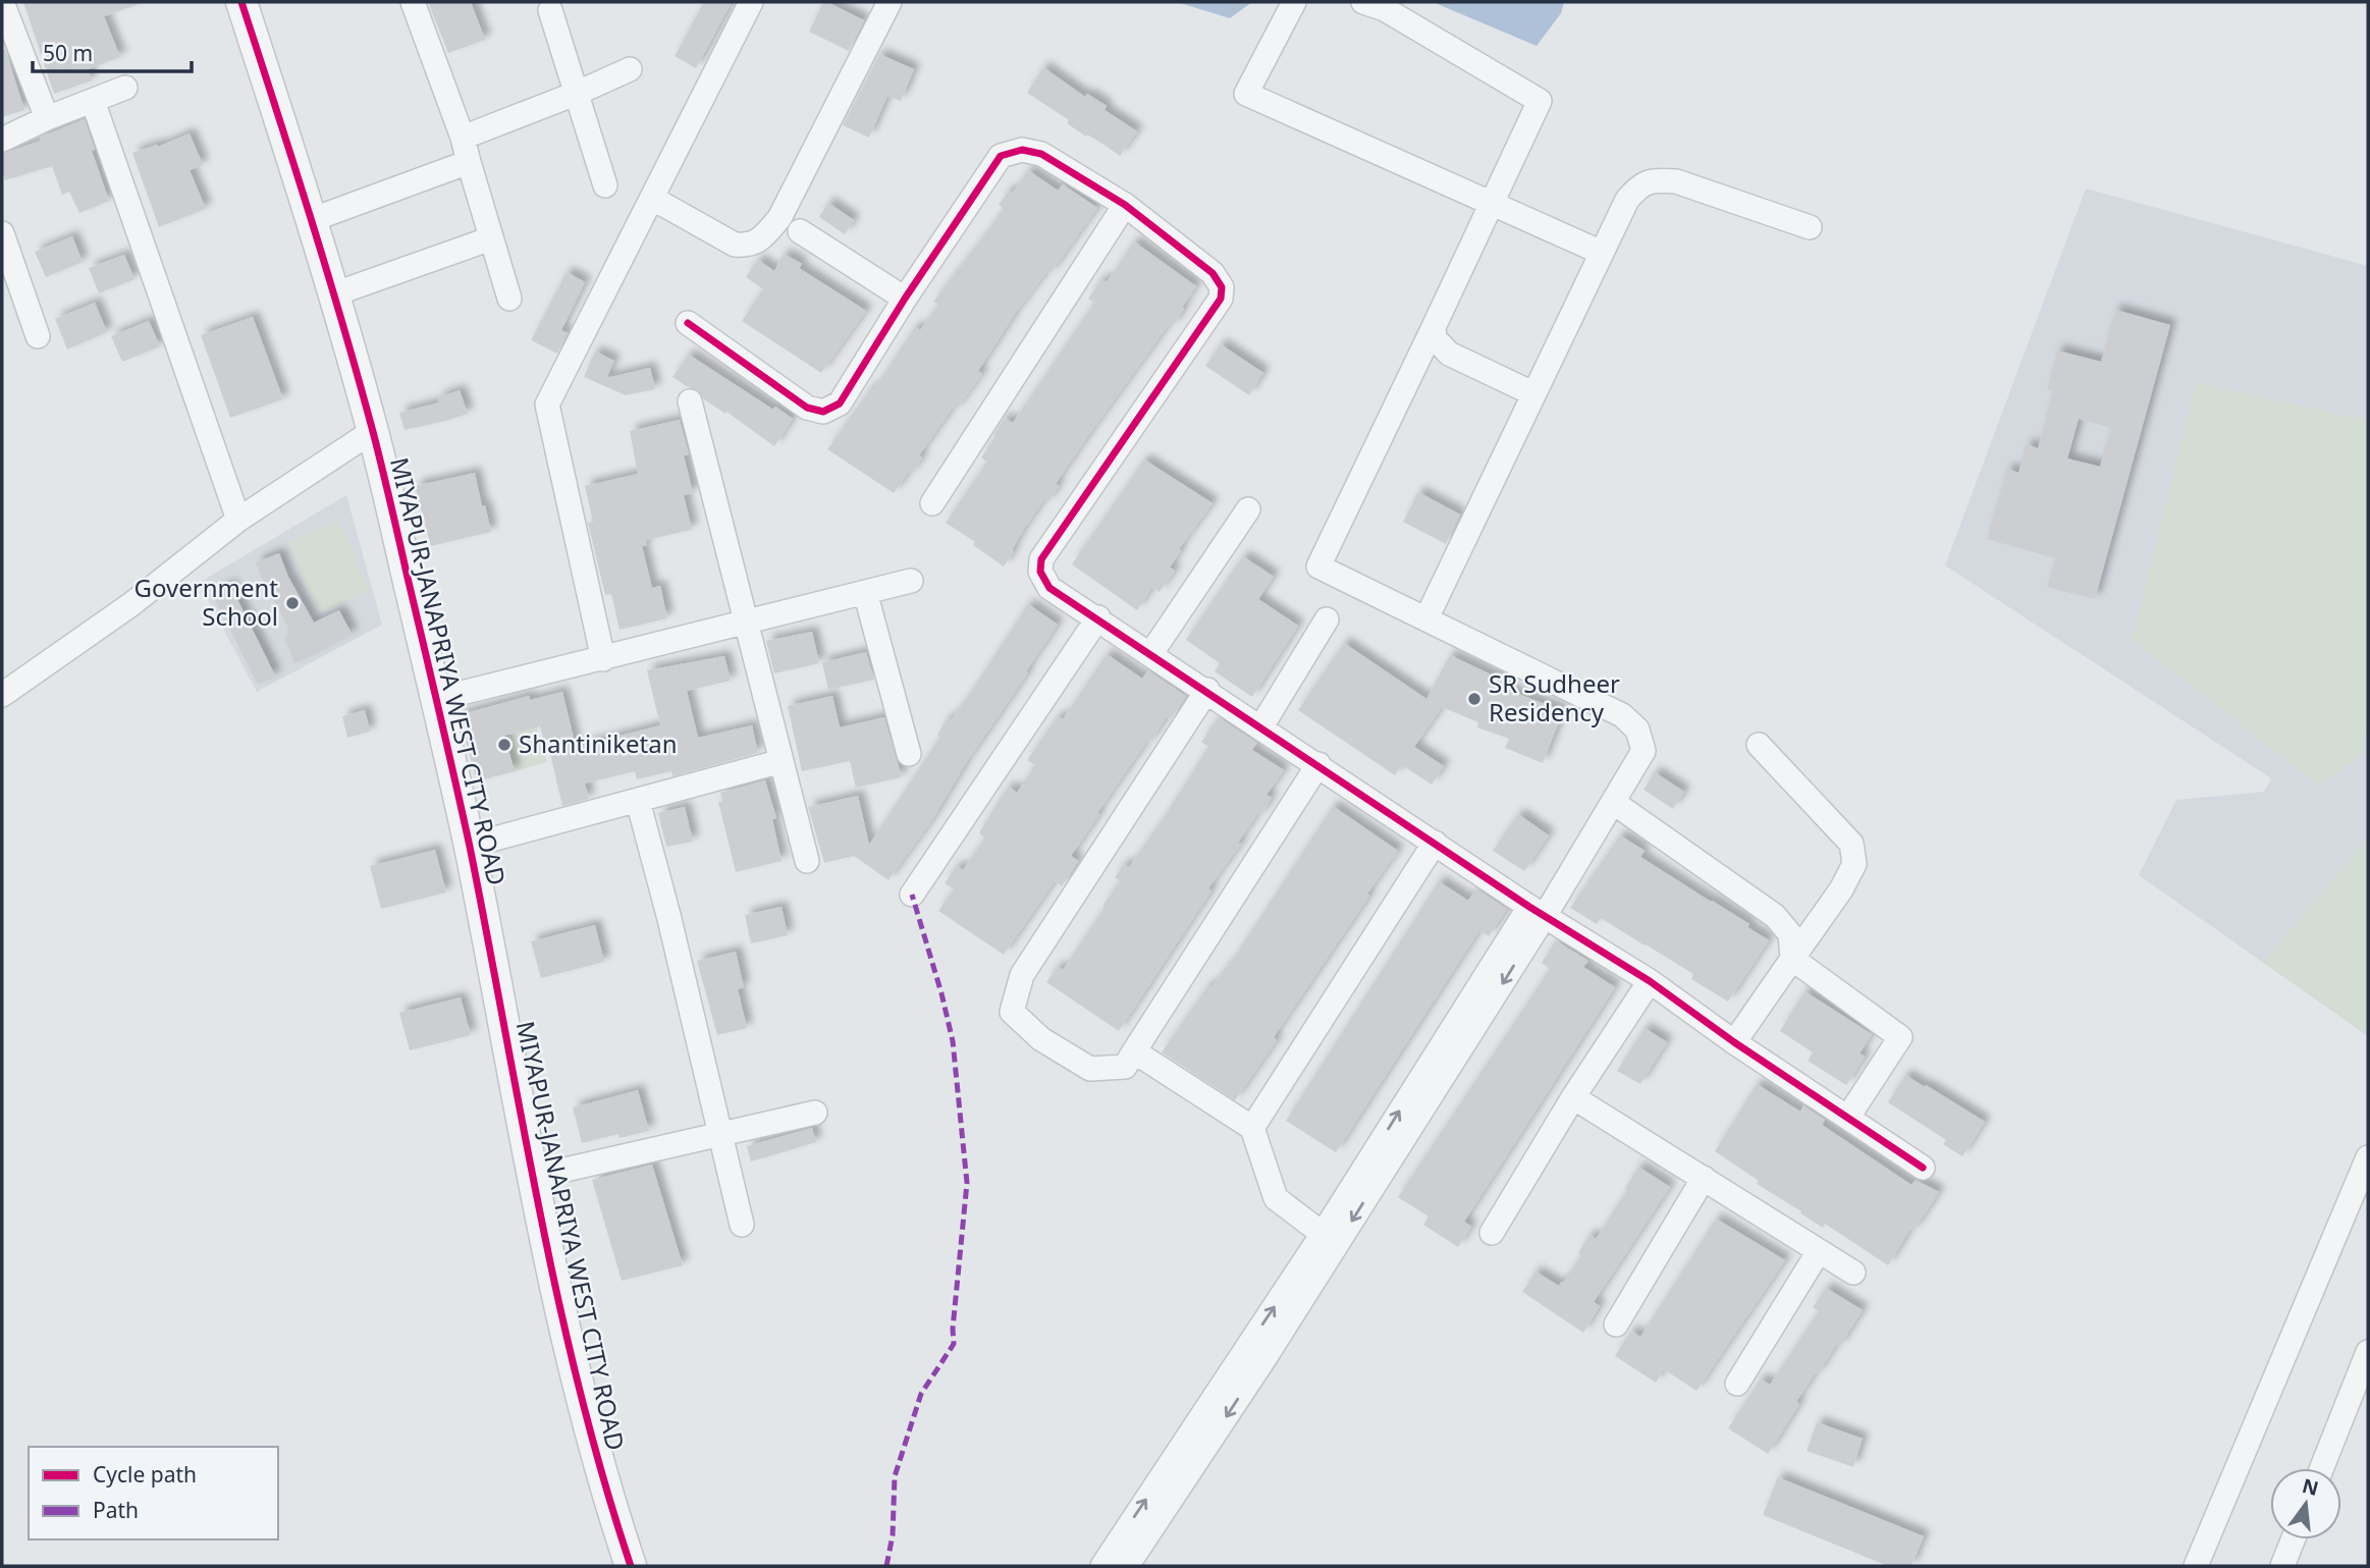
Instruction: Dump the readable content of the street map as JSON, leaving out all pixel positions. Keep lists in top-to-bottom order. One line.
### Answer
{"streets":{"street":["MIYAPUR-JANAPRIYA WEST CITY ROAD"]},"places":["Government School","SR Sudheer Residency","Shantiniketan"],"legend":["Cycle path","Path"],"scale_bar":"50 m","north":"top"}
